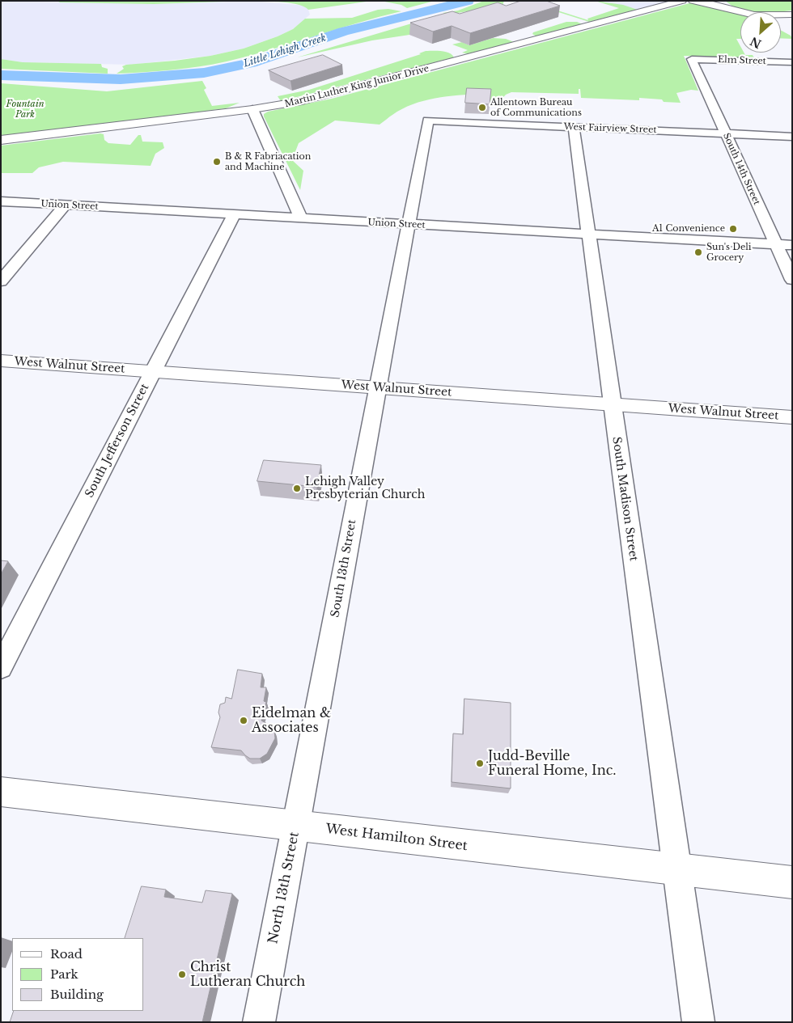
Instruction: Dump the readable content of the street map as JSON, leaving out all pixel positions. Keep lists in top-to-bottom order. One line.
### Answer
{"streets":{"main road":["Martin Luther King Junior Drive","West Walnut Street","West Hamilton Street"],"street":["Elm Street","West Fairview Street","South 14th Street","Union Street","South Jefferson Street","South Madison Street","South 13th Street","North 13th Street"]},"crossings":[["Elm Street","South 14th Street"],["West Fairview Street","South 14th Street"],["West Fairview Street","South Madison Street"],["West Fairview Street","South 13th Street"],["South 14th Street","Union Street"],["Union Street","South Jefferson Street"],["Union Street","South Madison Street"],["Union Street","South 13th Street"],["West Walnut Street","South Jefferson Street"],["West Walnut Street","South Madison Street"],["West Walnut Street","South 13th Street"],["South Madison Street","West Hamilton Street"],["South 13th Street","West Hamilton Street"],["South 13th Street","North 13th Street"],["West Hamilton Street","North 13th Street"]],"water":["Little Lehigh Creek"],"parks":["Fountain Park"],"places":["Allentown Bureau of Communications","B & R Fabriacation and Machine","A1 Convenience","Sun's Deli Grocery","Lehigh Valley Presbyterian Church","Eidelman & Associates","Judd-Beville Funeral Home, Inc.","Christ Lutheran Church"],"legend":["Road","Park","Building"],"north":"bottom left"}
